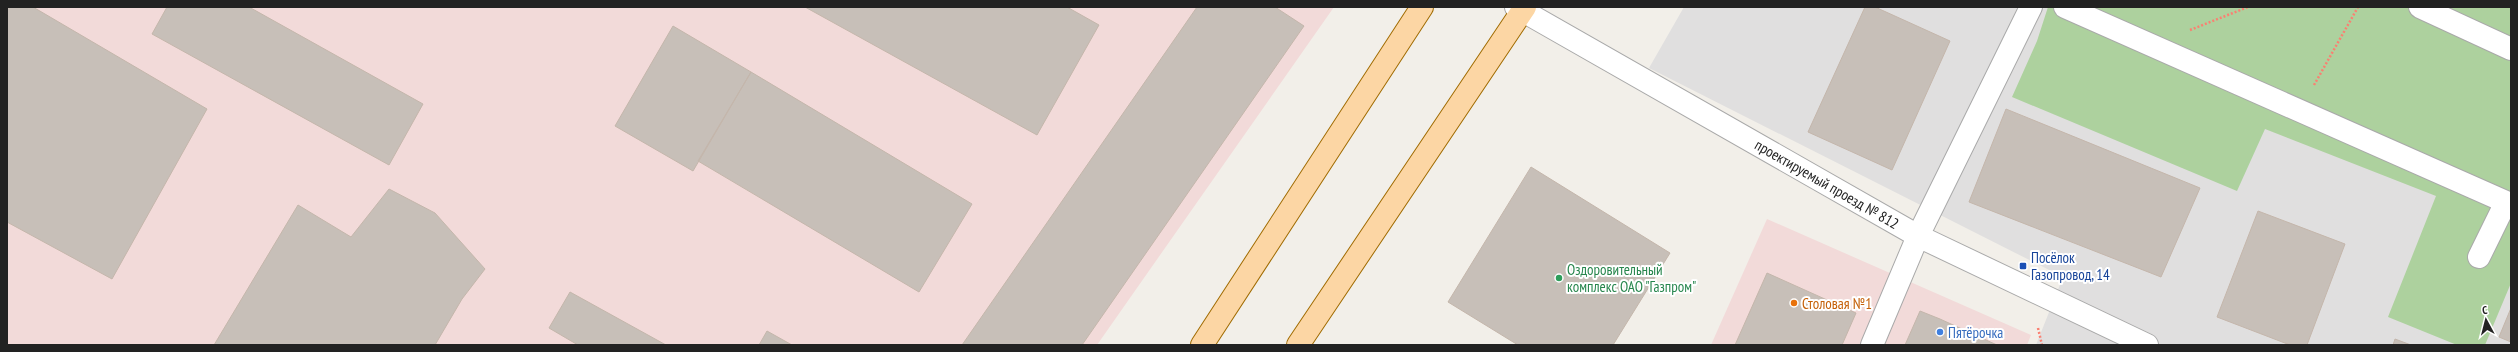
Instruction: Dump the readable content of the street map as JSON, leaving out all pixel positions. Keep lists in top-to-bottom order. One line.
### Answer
{"streets":{"street":["проектируемый проезд № 812"]},"places":{"transit":["Посёлок Газопровод, 14"],"other":["Оздоровительный комплекс ОАО \"Газпром\"","Столовая №1","Пятёрочка"]},"north":"top"}
